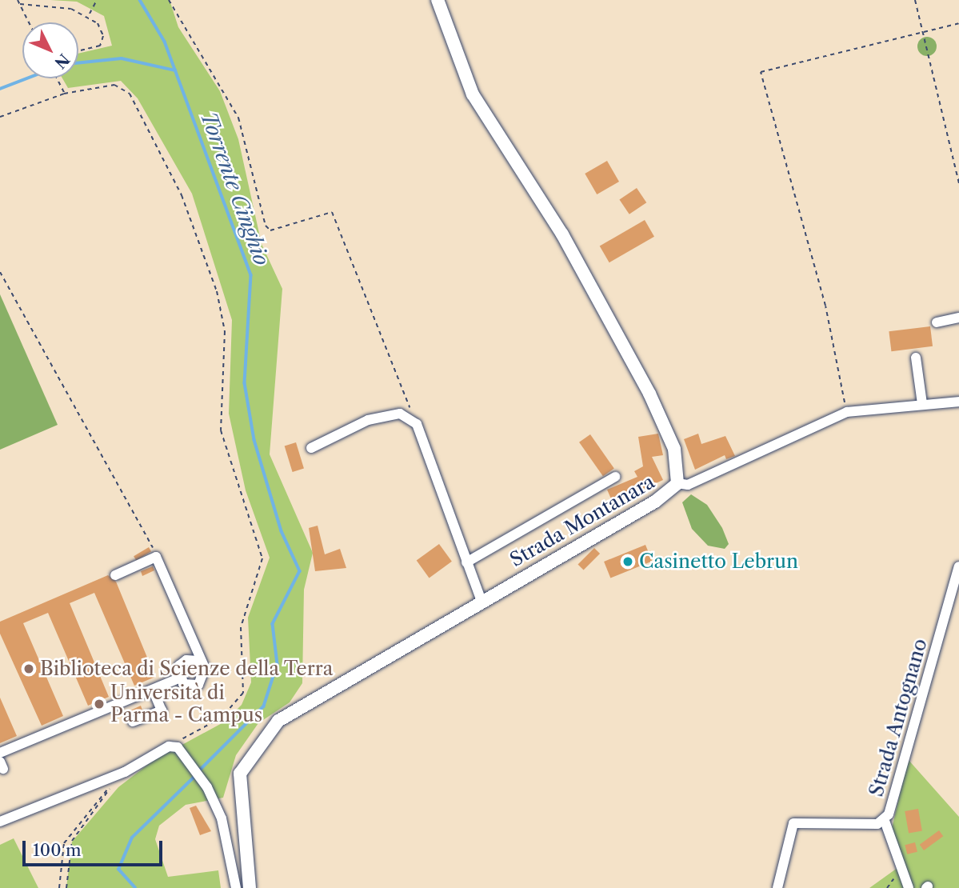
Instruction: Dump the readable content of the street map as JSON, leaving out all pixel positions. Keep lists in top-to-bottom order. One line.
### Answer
{"streets":{"main road":["Strada Montanara"],"street":["Strada Antognano"]},"water":["Torrente Cinghio"],"places":["Casinetto Lebrun","Biblioteca di Scienze della Terra","Università di Parma - Campus"],"scale_bar":"100 m","north":"bottom right"}
